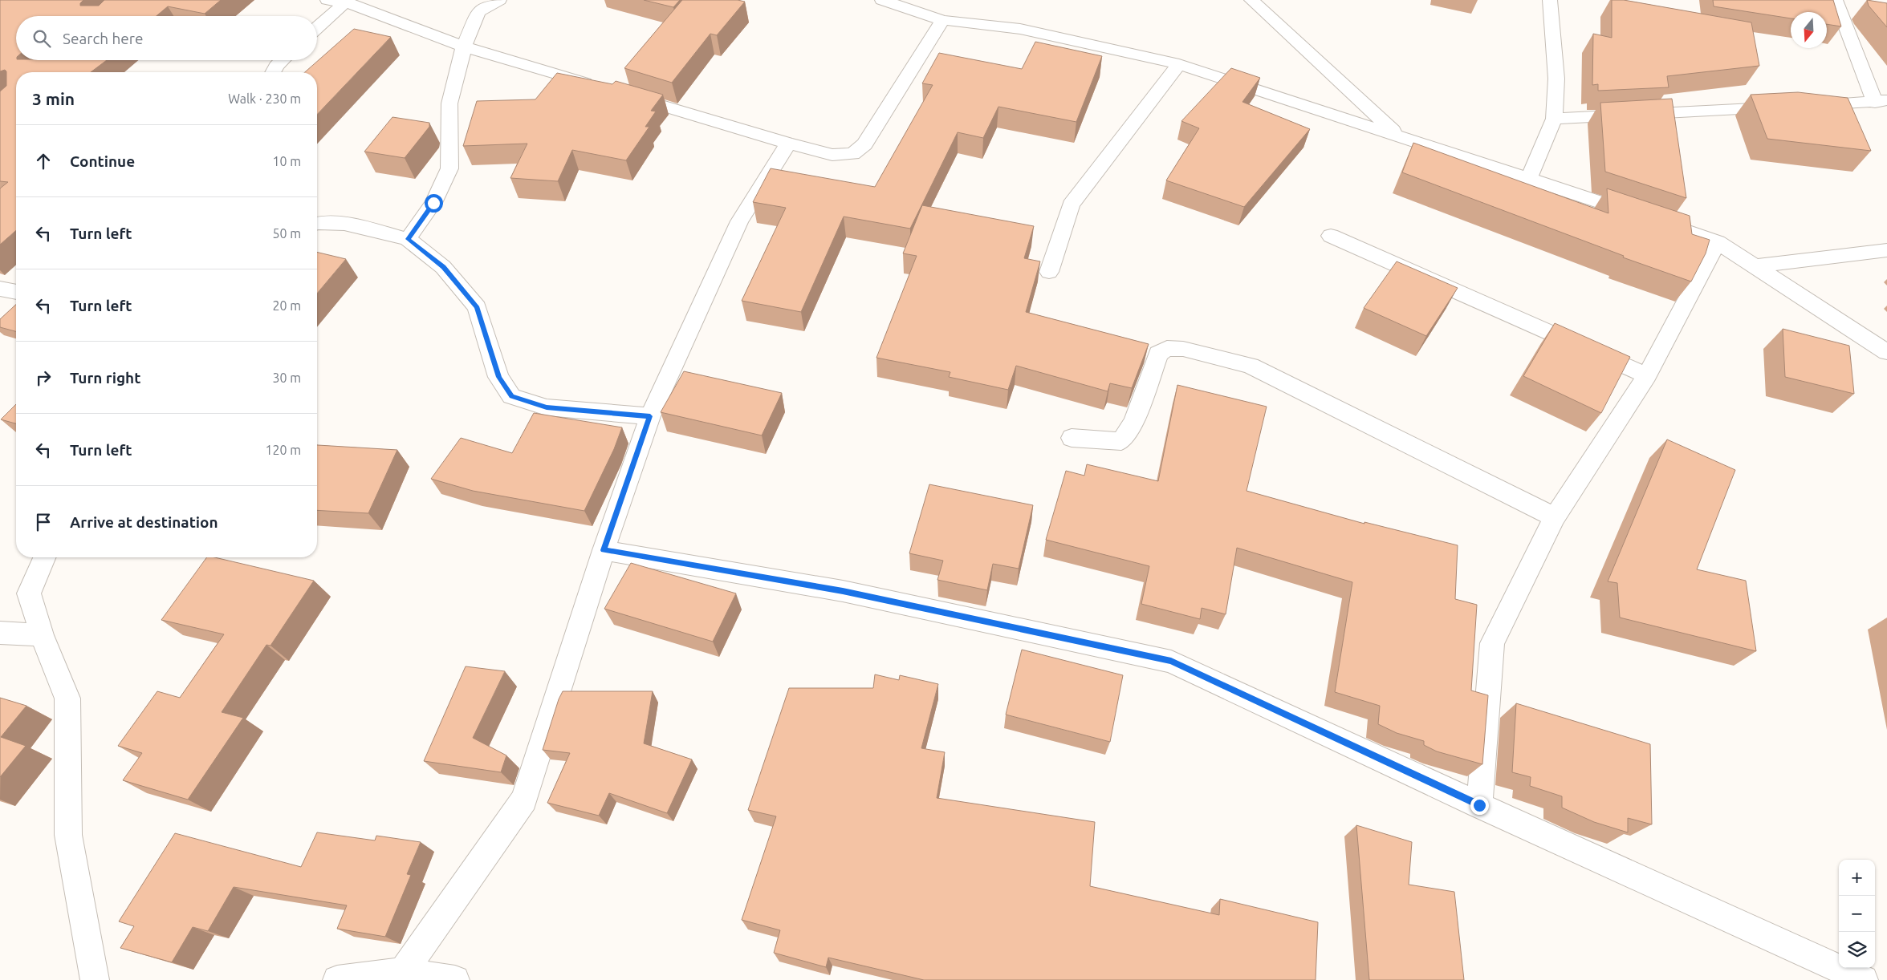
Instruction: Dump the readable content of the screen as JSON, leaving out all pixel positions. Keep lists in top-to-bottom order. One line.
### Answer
{"north":"bottom","page":{"search":"Search here","heading":["3 min","Walk · 230 m"],"list":[["Continue","10 m"],["Turn left","50 m"],["Turn left","20 m"],["Turn right","30 m"],["Turn left","120 m"],"Arrive at destination"],"map_buttons":["+","−"]}}
